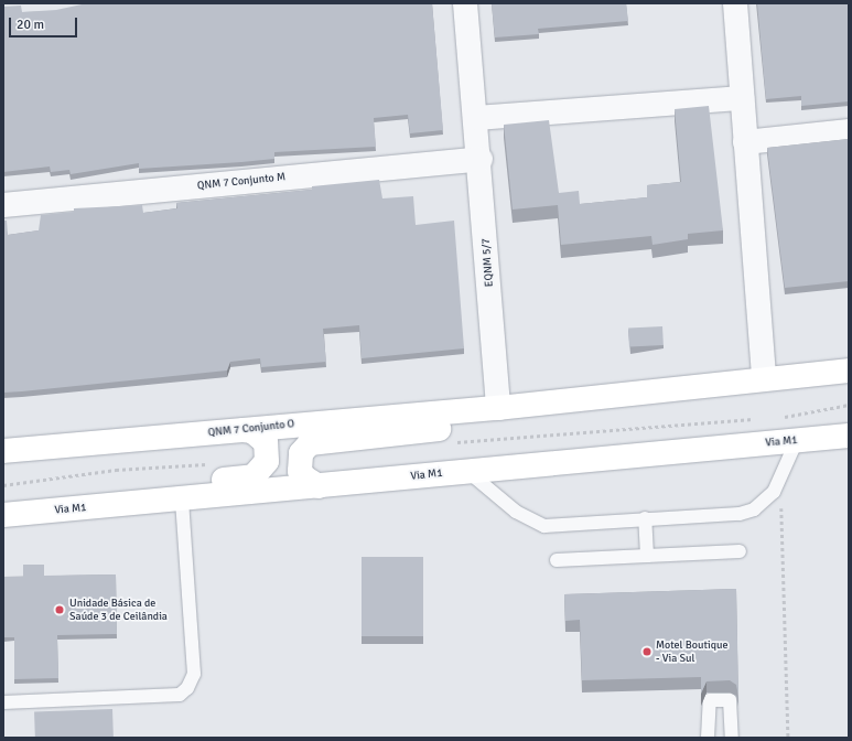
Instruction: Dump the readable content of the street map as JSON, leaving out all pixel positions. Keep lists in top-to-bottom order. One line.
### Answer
{"streets":{"main road":["QNM 7 Conjunto O","Via M1"],"street":["QNM 7 Conjunto M","EQNM 5/7"]},"crossings":[["QNM 7 Conjunto M","EQNM 5/7"],["EQNM 5/7","QNM 7 Conjunto O"]],"places":["Unidade Básica de Saúde 3 de Ceilândia","Motel Boutique - Via Sul"],"scale_bar":"20 m"}
